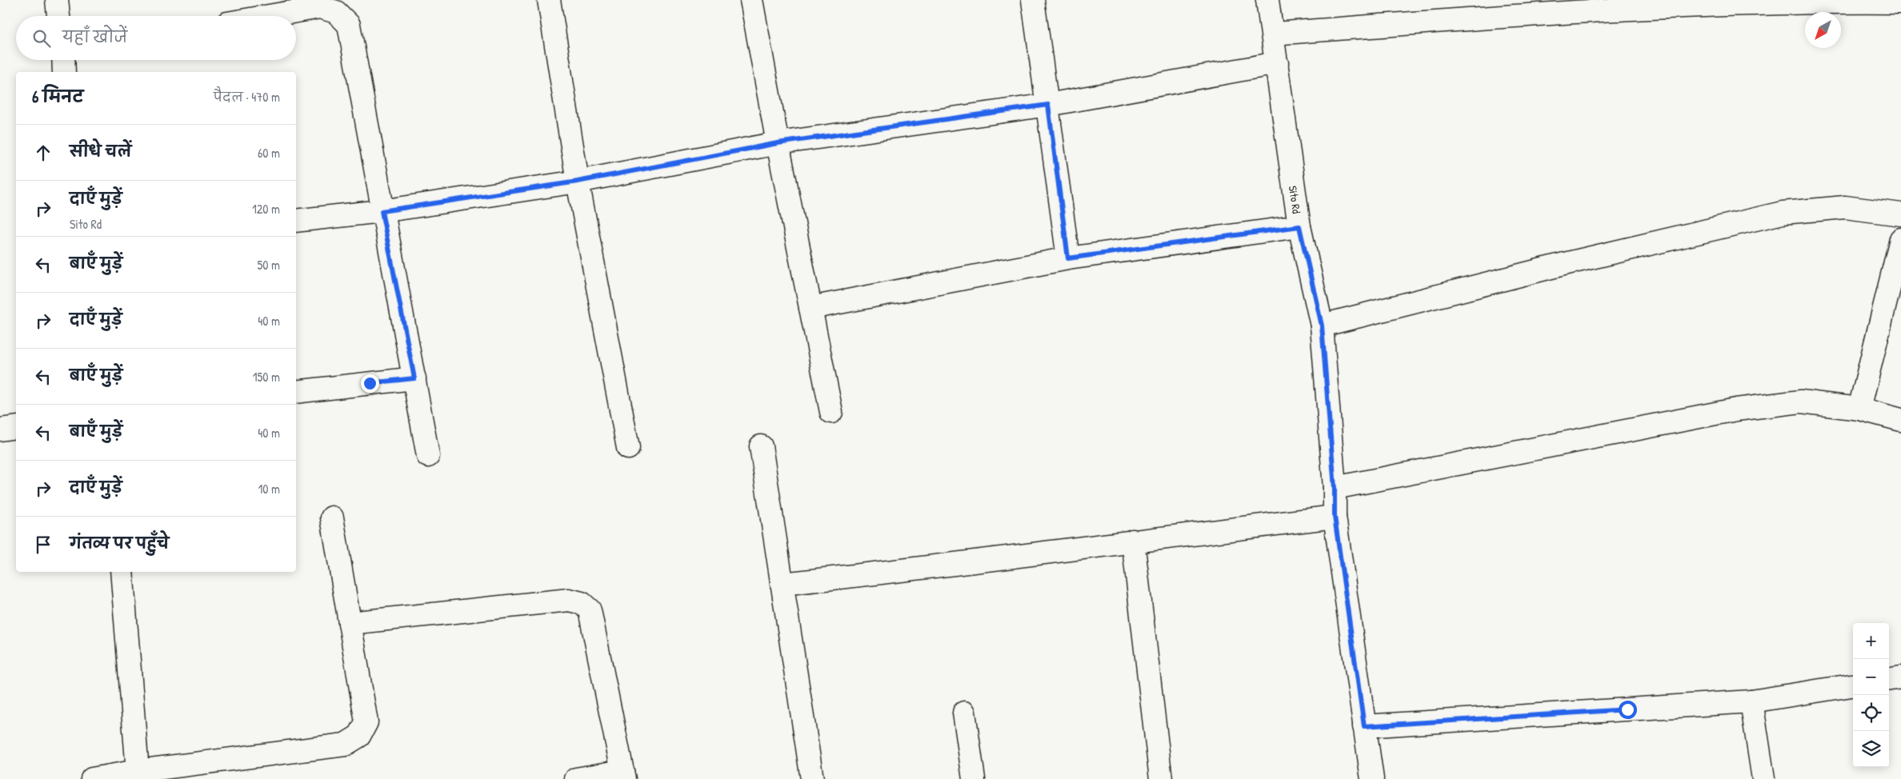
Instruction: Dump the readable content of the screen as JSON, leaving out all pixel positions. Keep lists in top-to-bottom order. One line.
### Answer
{"streets":{"street":["Sito Rd"]},"north":"bottom left","page":{"search":"यहाँ खोजें","heading":["6 मिनट","पैदल · 470 m"],"list":[["सीधे चलें","60 m"],["दाएँ मुड़ें","Sito Rd","120 m"],["बाएँ मुड़ें","50 m"],["दाएँ मुड़ें","40 m"],["बाएँ मुड़ें","150 m"],["बाएँ मुड़ें","40 m"],["दाएँ मुड़ें","10 m"],"गंतव्य पर पहुँचे"],"map_buttons":["+","−"]}}
